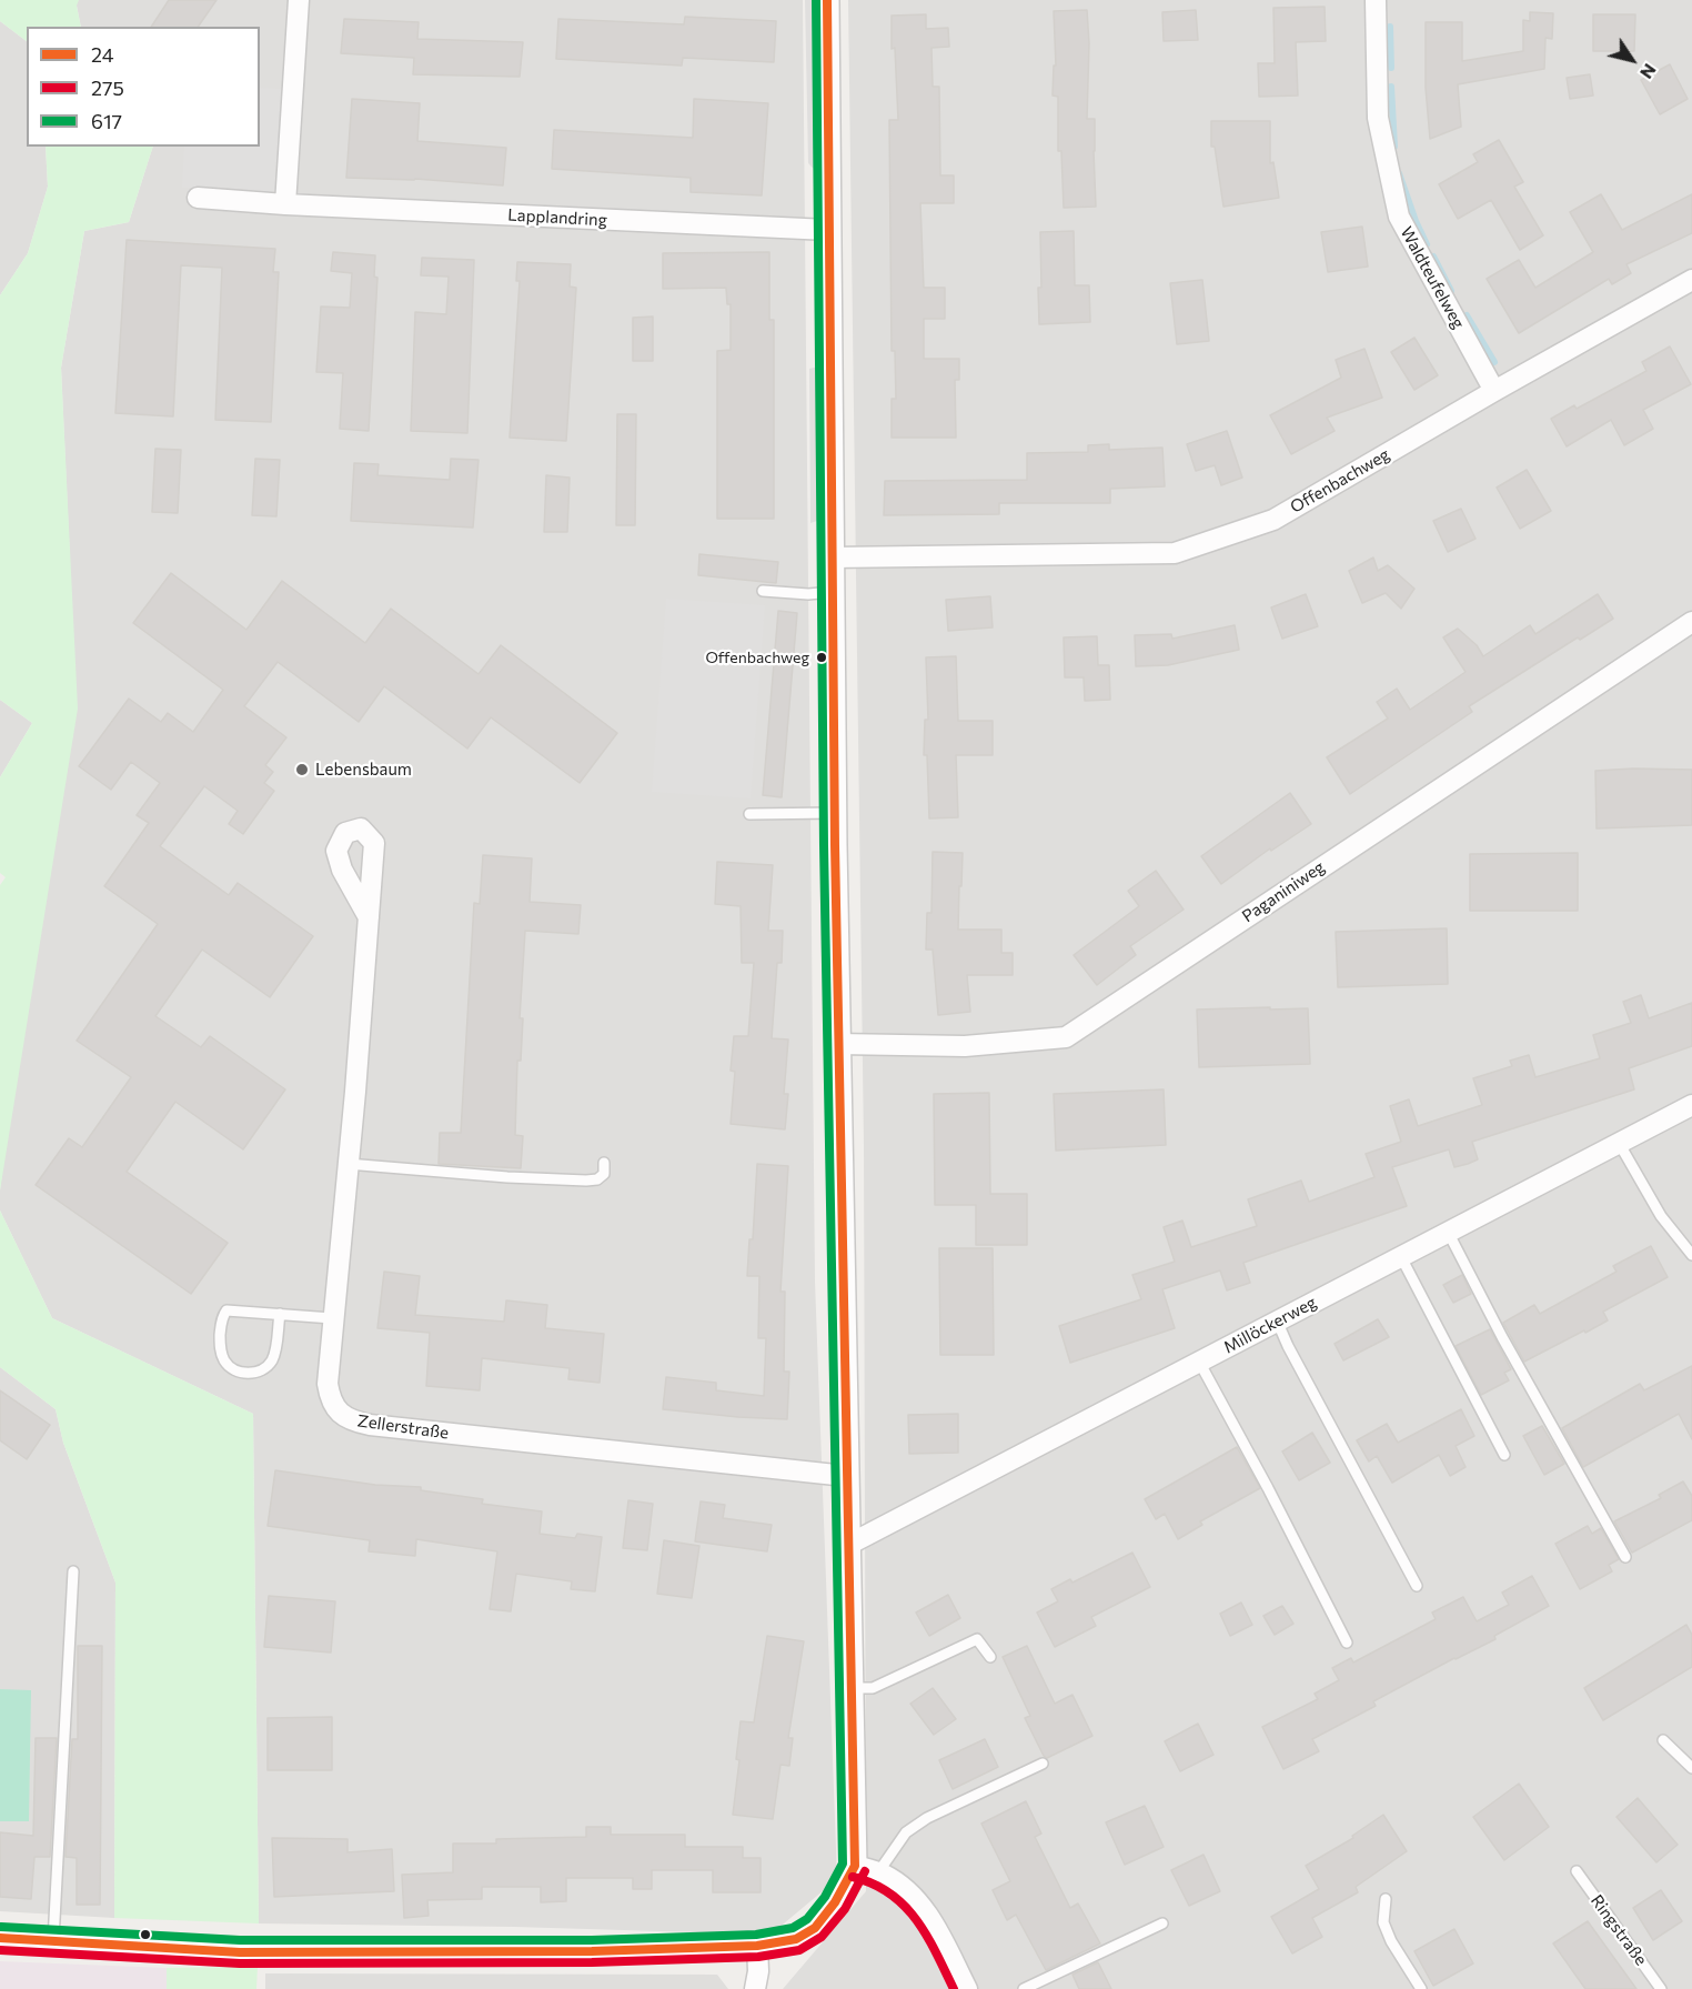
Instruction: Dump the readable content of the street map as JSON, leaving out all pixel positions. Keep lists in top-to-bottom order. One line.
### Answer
{"streets":{"street":["Lapplandring","Waldteufelweg","Offenbachweg","Paganiniweg","Millöckerweg","Zellerstraße"],"lane":["Ringstraße"]},"crossings":[["Waldteufelweg","Offenbachweg"]],"places":["Offenbachweg","Lebensbaum"],"lines":["transit line 24","transit line 617","transit line 275"],"legend":["24","275","617"],"north":"bottom right"}
